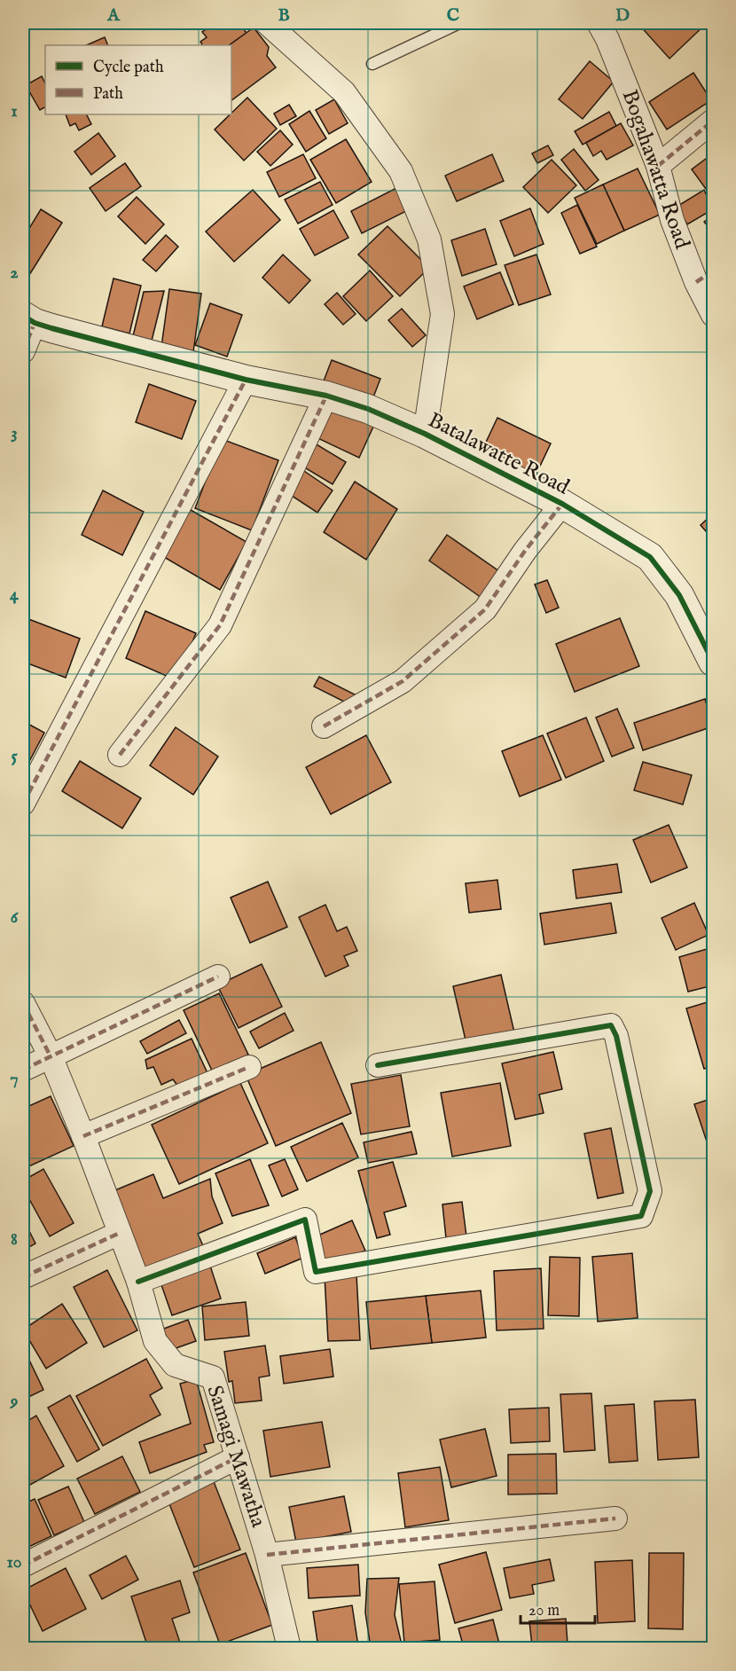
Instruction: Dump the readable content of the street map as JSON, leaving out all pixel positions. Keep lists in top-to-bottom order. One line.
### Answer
{"streets":{"street":["Bogahawatta Road","Batalawatte Road","Samagi Mawatha"]},"legend":["Cycle path","Path"],"scale_bar":"20 m","grid":{"columns":["A","B","C","D"],"rows":["1","2","3","4","5","6","7","8","9","10"]}}
